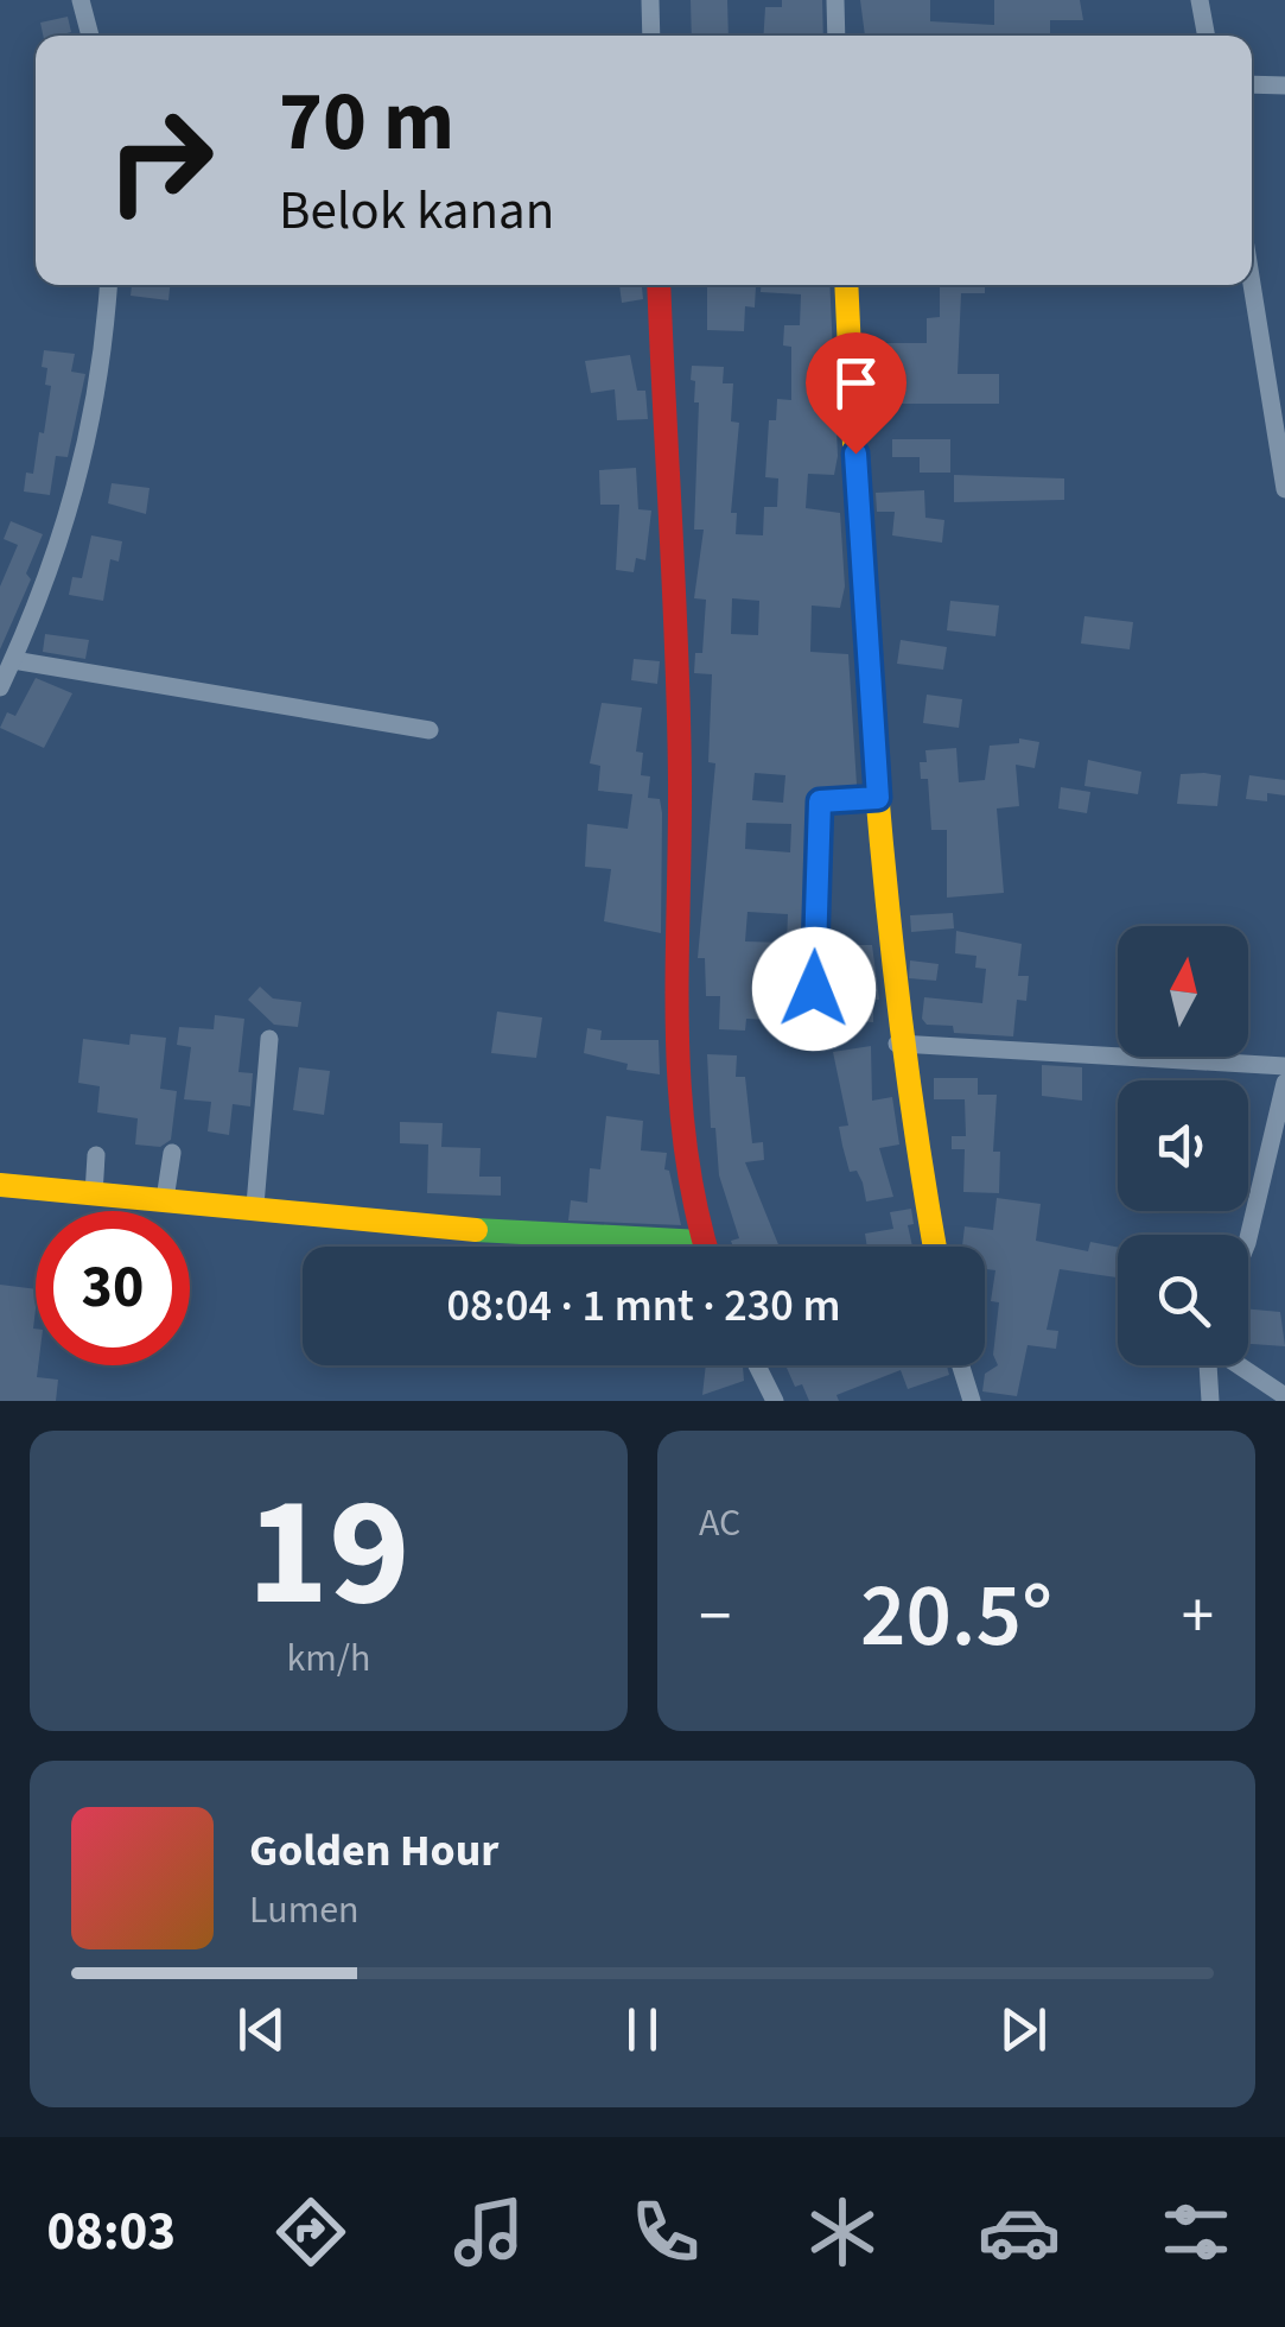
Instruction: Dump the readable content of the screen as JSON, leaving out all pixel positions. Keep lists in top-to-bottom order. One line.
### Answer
{"north":"top","page":{"turn":["70 m","Belok kanan"],"limit":"30","trip":"08:04 · 1 mnt · 230 m","tile":[["19","km/h"],"AC"],"heat":["−","20.5°","+"],"song":["Golden Hour","Lumen"],"tabs":"08:03"}}
